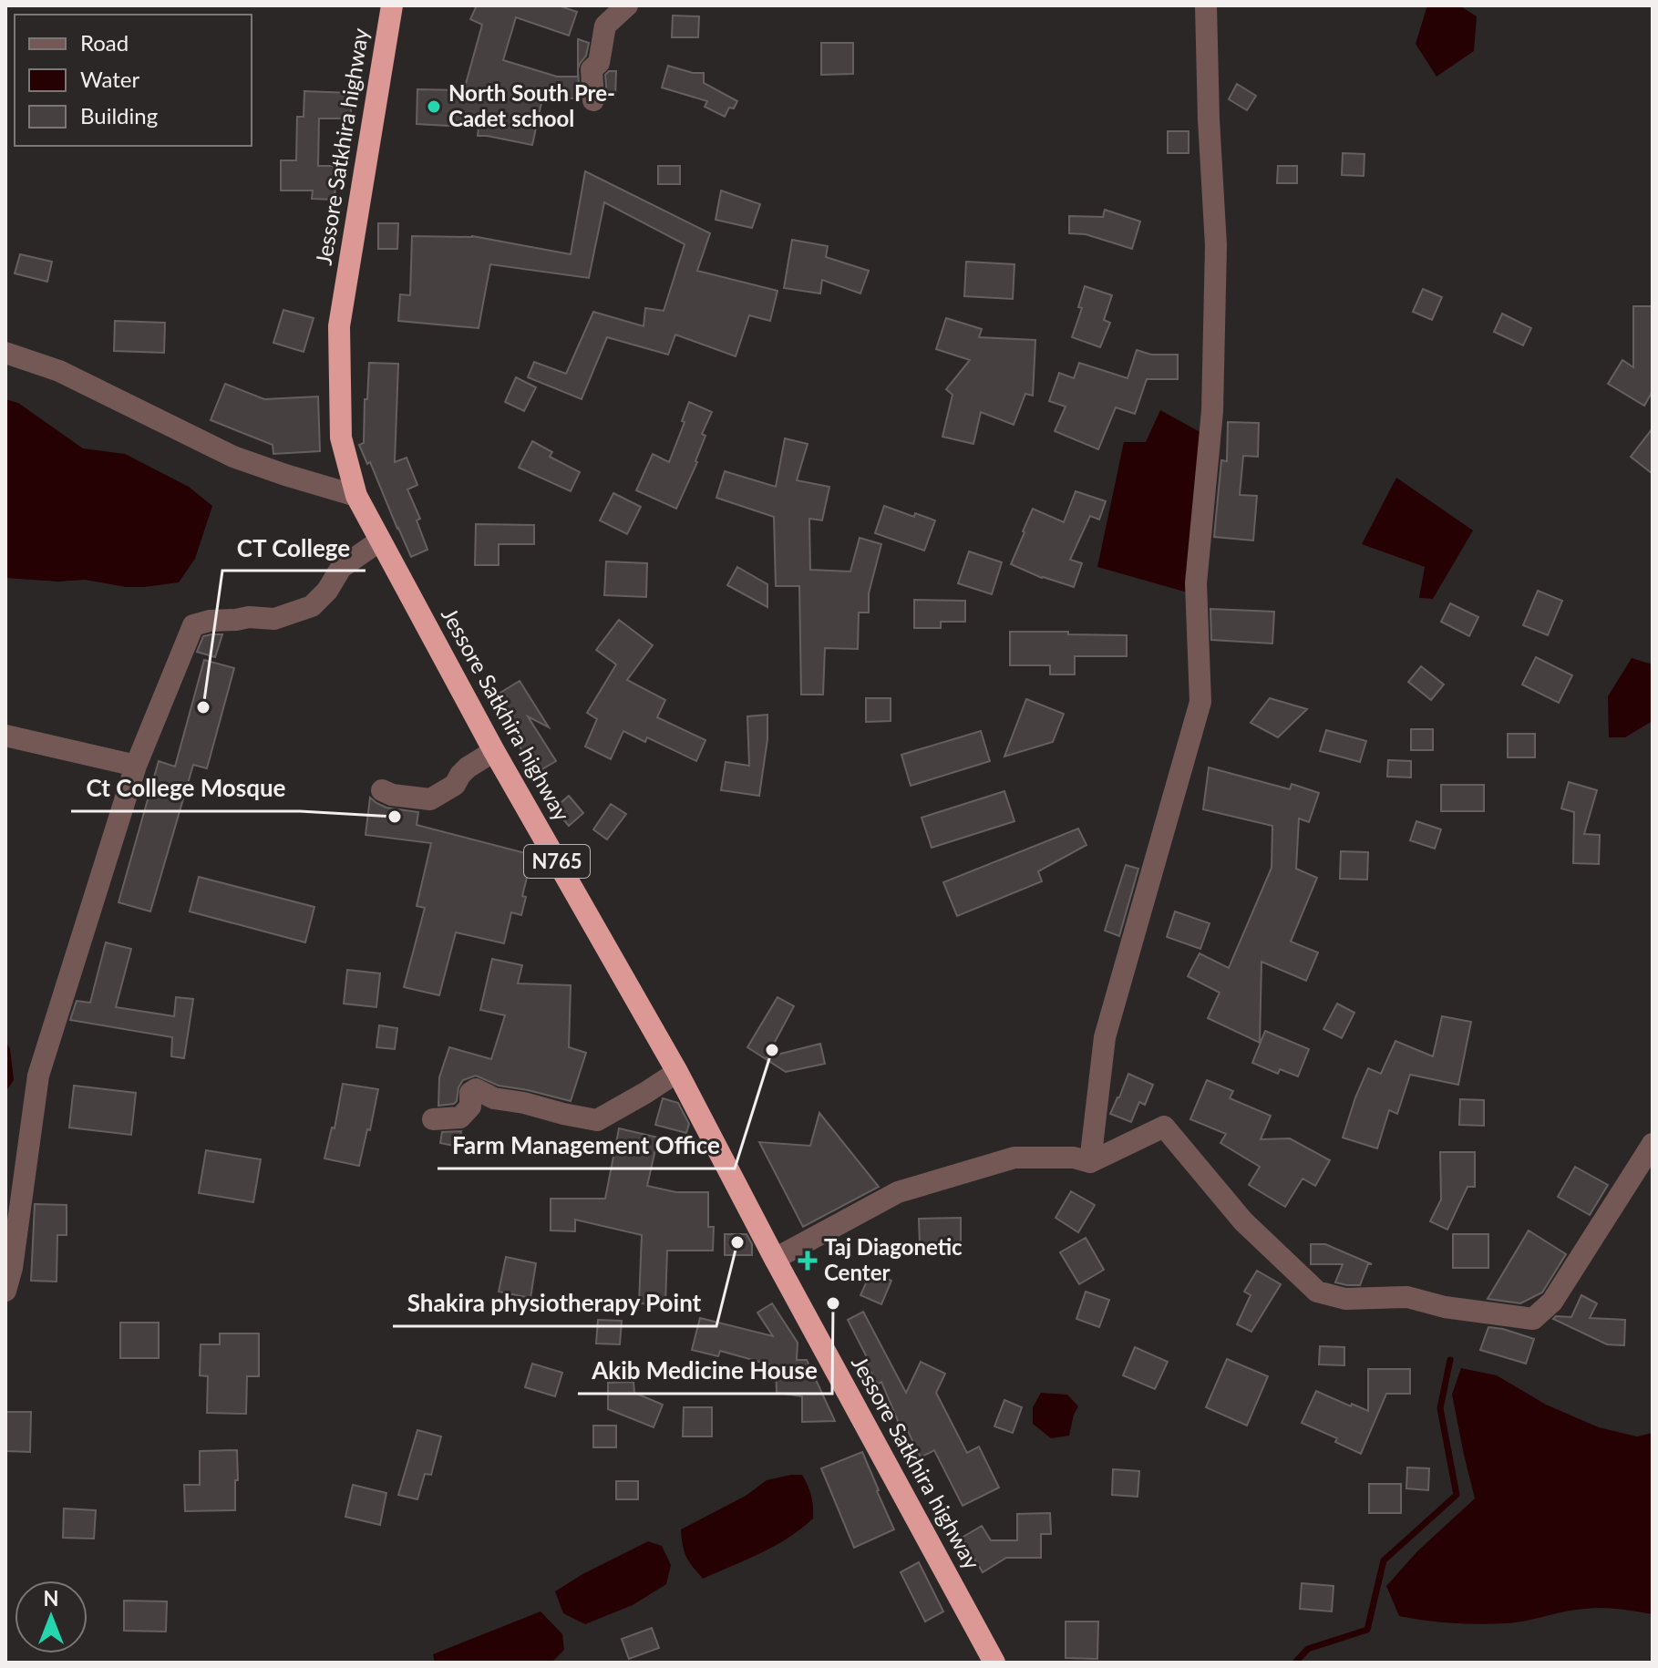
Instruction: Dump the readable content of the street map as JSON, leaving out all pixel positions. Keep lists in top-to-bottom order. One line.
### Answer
{"streets":{"highway":["Jessore Satkhira highway","N765"]},"places":{"other":["North South Pre- Cadet school","CT College","Ct College Mosque","Farm Management Office","Shakira physiotherapy Point","Akib Medicine House"],"health":["Taj Diagonetic Center"]},"legend":["Road","Water","Building"],"north":"top"}
